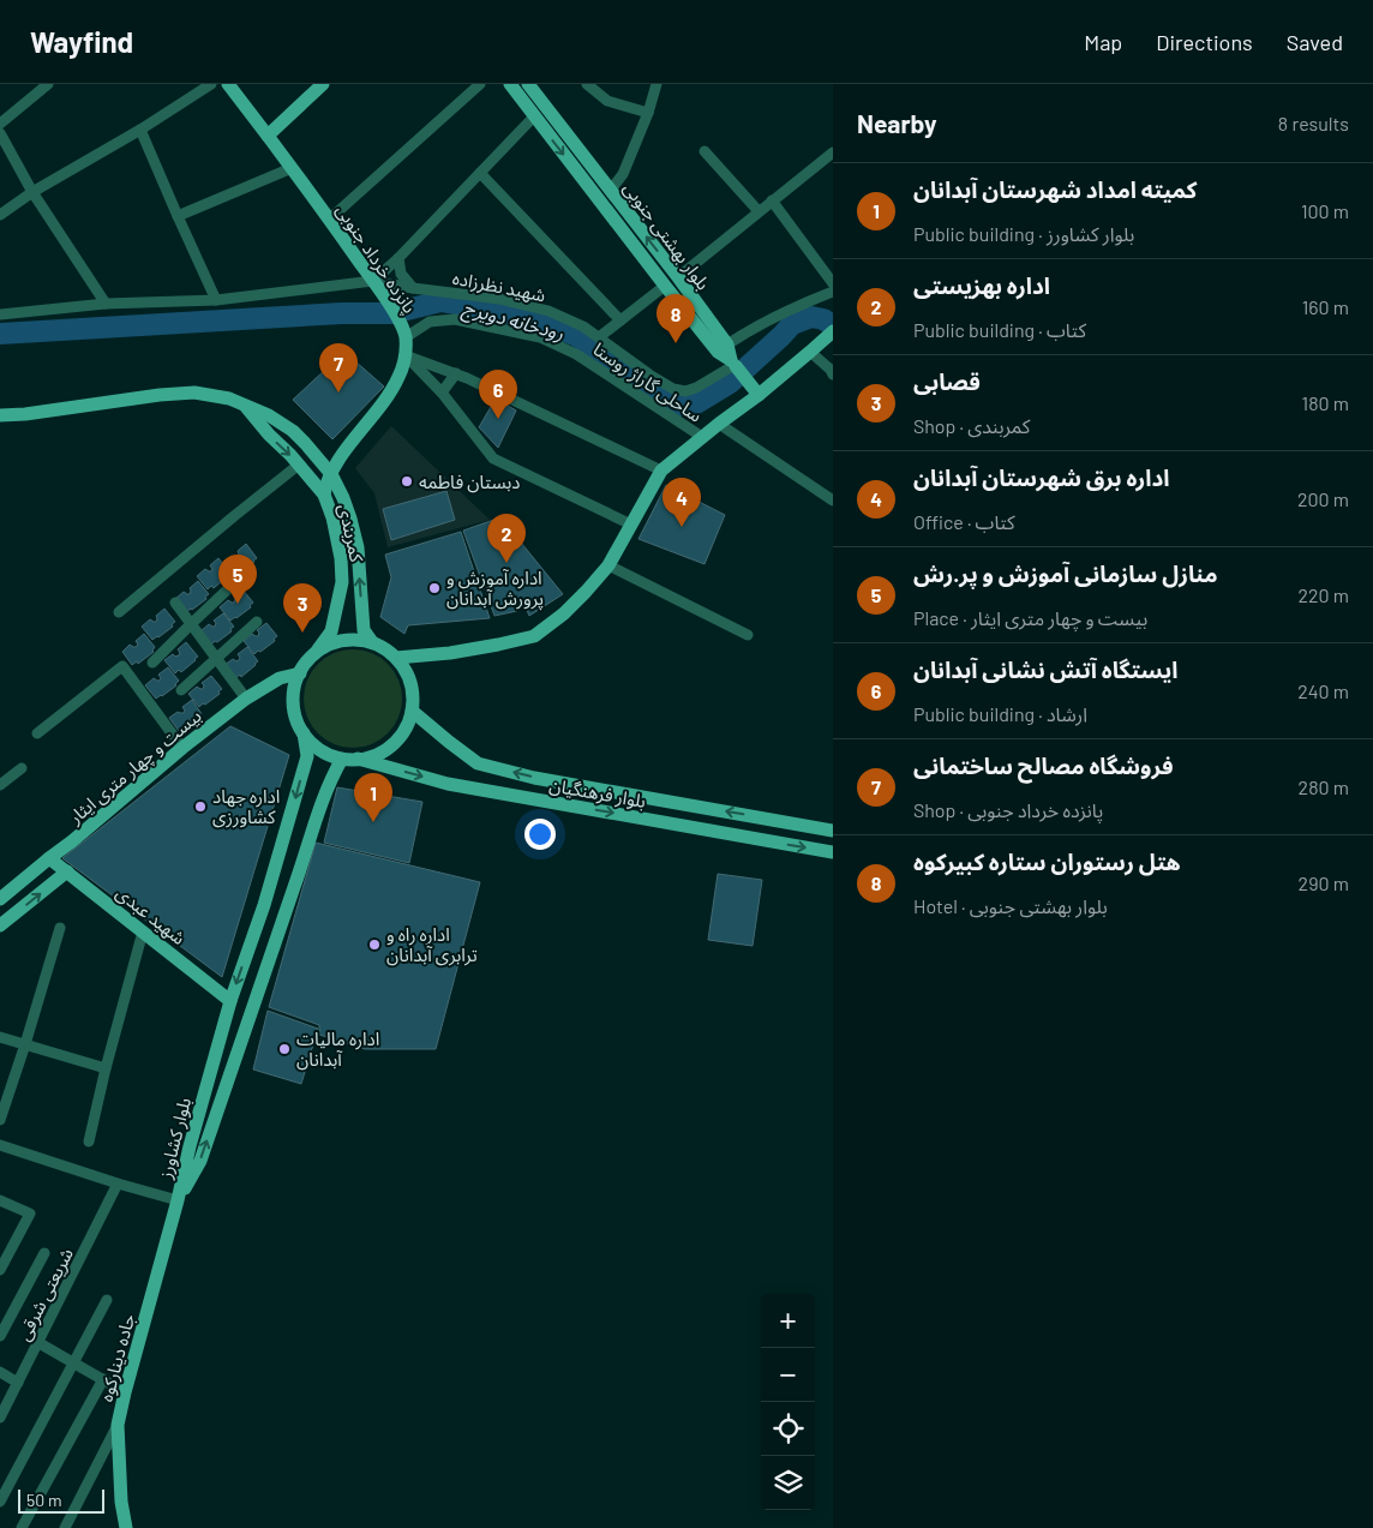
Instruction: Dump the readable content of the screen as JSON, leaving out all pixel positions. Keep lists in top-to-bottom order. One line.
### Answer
{"streets":{"main road":["بلوار بهشتی جنوبی","پانزده خرداد جنوبی","کمربندی","بیست و چهار متری ایثار","بلوار فرهنگیان","شهید عبدی","بلوار کشاورز","جاده دینارکوه"],"street":["شهید نظرزاده","ساحلی گاراژ روستا","شریعتی شرقی"]},"crossings":[["بلوار بهشتی جنوبی","شهید نظرزاده"],["پانزده خرداد جنوبی","شهید نظرزاده"],["پانزده خرداد جنوبی","ساحلی گاراژ روستا"],["پانزده خرداد جنوبی","کمربندی"],["کمربندی","بیست و چهار متری ایثار"],["کمربندی","بلوار فرهنگیان"],["کمربندی","بلوار کشاورز"],["بیست و چهار متری ایثار","بلوار فرهنگیان"],["بیست و چهار متری ایثار","شهید عبدی"],["بیست و چهار متری ایثار","بلوار کشاورز"],["بلوار فرهنگیان","بلوار کشاورز"],["شهید عبدی","بلوار کشاورز"],["بلوار کشاورز","جاده دینارکوه"]],"water":["رودخانه دویرج"],"places":["دبستان فاطمه","اداره آموزش و پرورش آبدانان","اداره جهاد کشاورزی","اداره راه و ترابری آبدانان","اداره مالیات آبدانان"],"scale_bar":"50 m","page":{"header":"Wayfind","nav":["Map","Directions","Saved"],"heading":["Nearby","8 results"],"list":[{"mark":"1","name":"کمیته امداد شهرستان آبدانان","note":"Public building · بلوار کشاورز","value":"100 m"},{"mark":"2","name":"اداره بهزیستی","note":"Public building · کتاب","value":"160 m"},{"mark":"3","name":"قصابی","note":"Shop · کمربندی","value":"180 m"},{"mark":"4","name":"اداره برق شهرستان آبدانان","note":"Office · کتاب","value":"200 m"},{"mark":"5","name":"منازل سازمانی آموزش و پر.رش","note":"Place · بیست و چهار متری ایثار","value":"220 m"},{"mark":"6","name":"ایستگاه آتش نشانی آبدانان","note":"Public building · ارشاد","value":"240 m"},{"mark":"7","name":"فروشگاه مصالح ساختمانی","note":"Shop · پانزده خرداد جنوبی","value":"280 m"},{"mark":"8","name":"هتل رستوران ستاره کبیرکوه","note":"Hotel · بلوار بهشتی جنوبی","value":"290 m"}],"pins":["8","7","6","4","2","5","3","1"],"map_buttons":["+","−"],"scale":"50 m"}}
